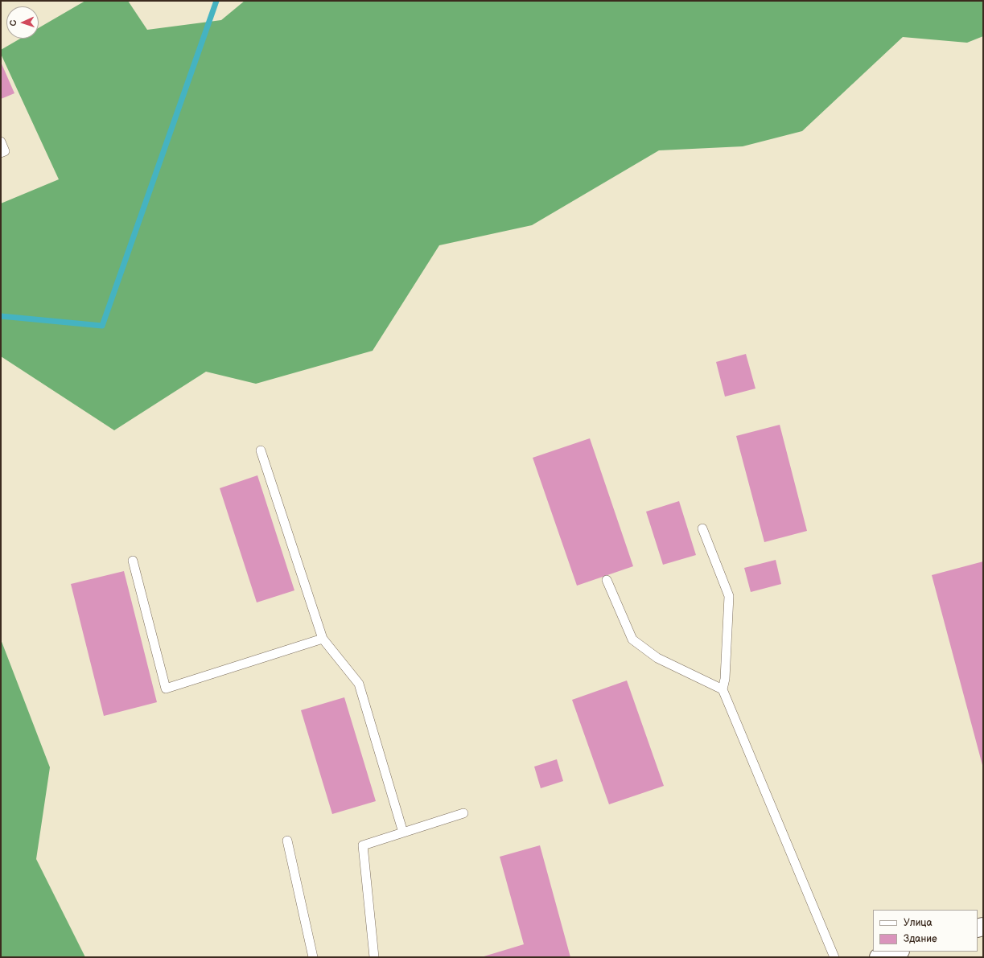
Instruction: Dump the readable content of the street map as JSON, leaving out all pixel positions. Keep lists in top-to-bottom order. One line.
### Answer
{"legend":["Улица","Здание"],"north":"left"}
